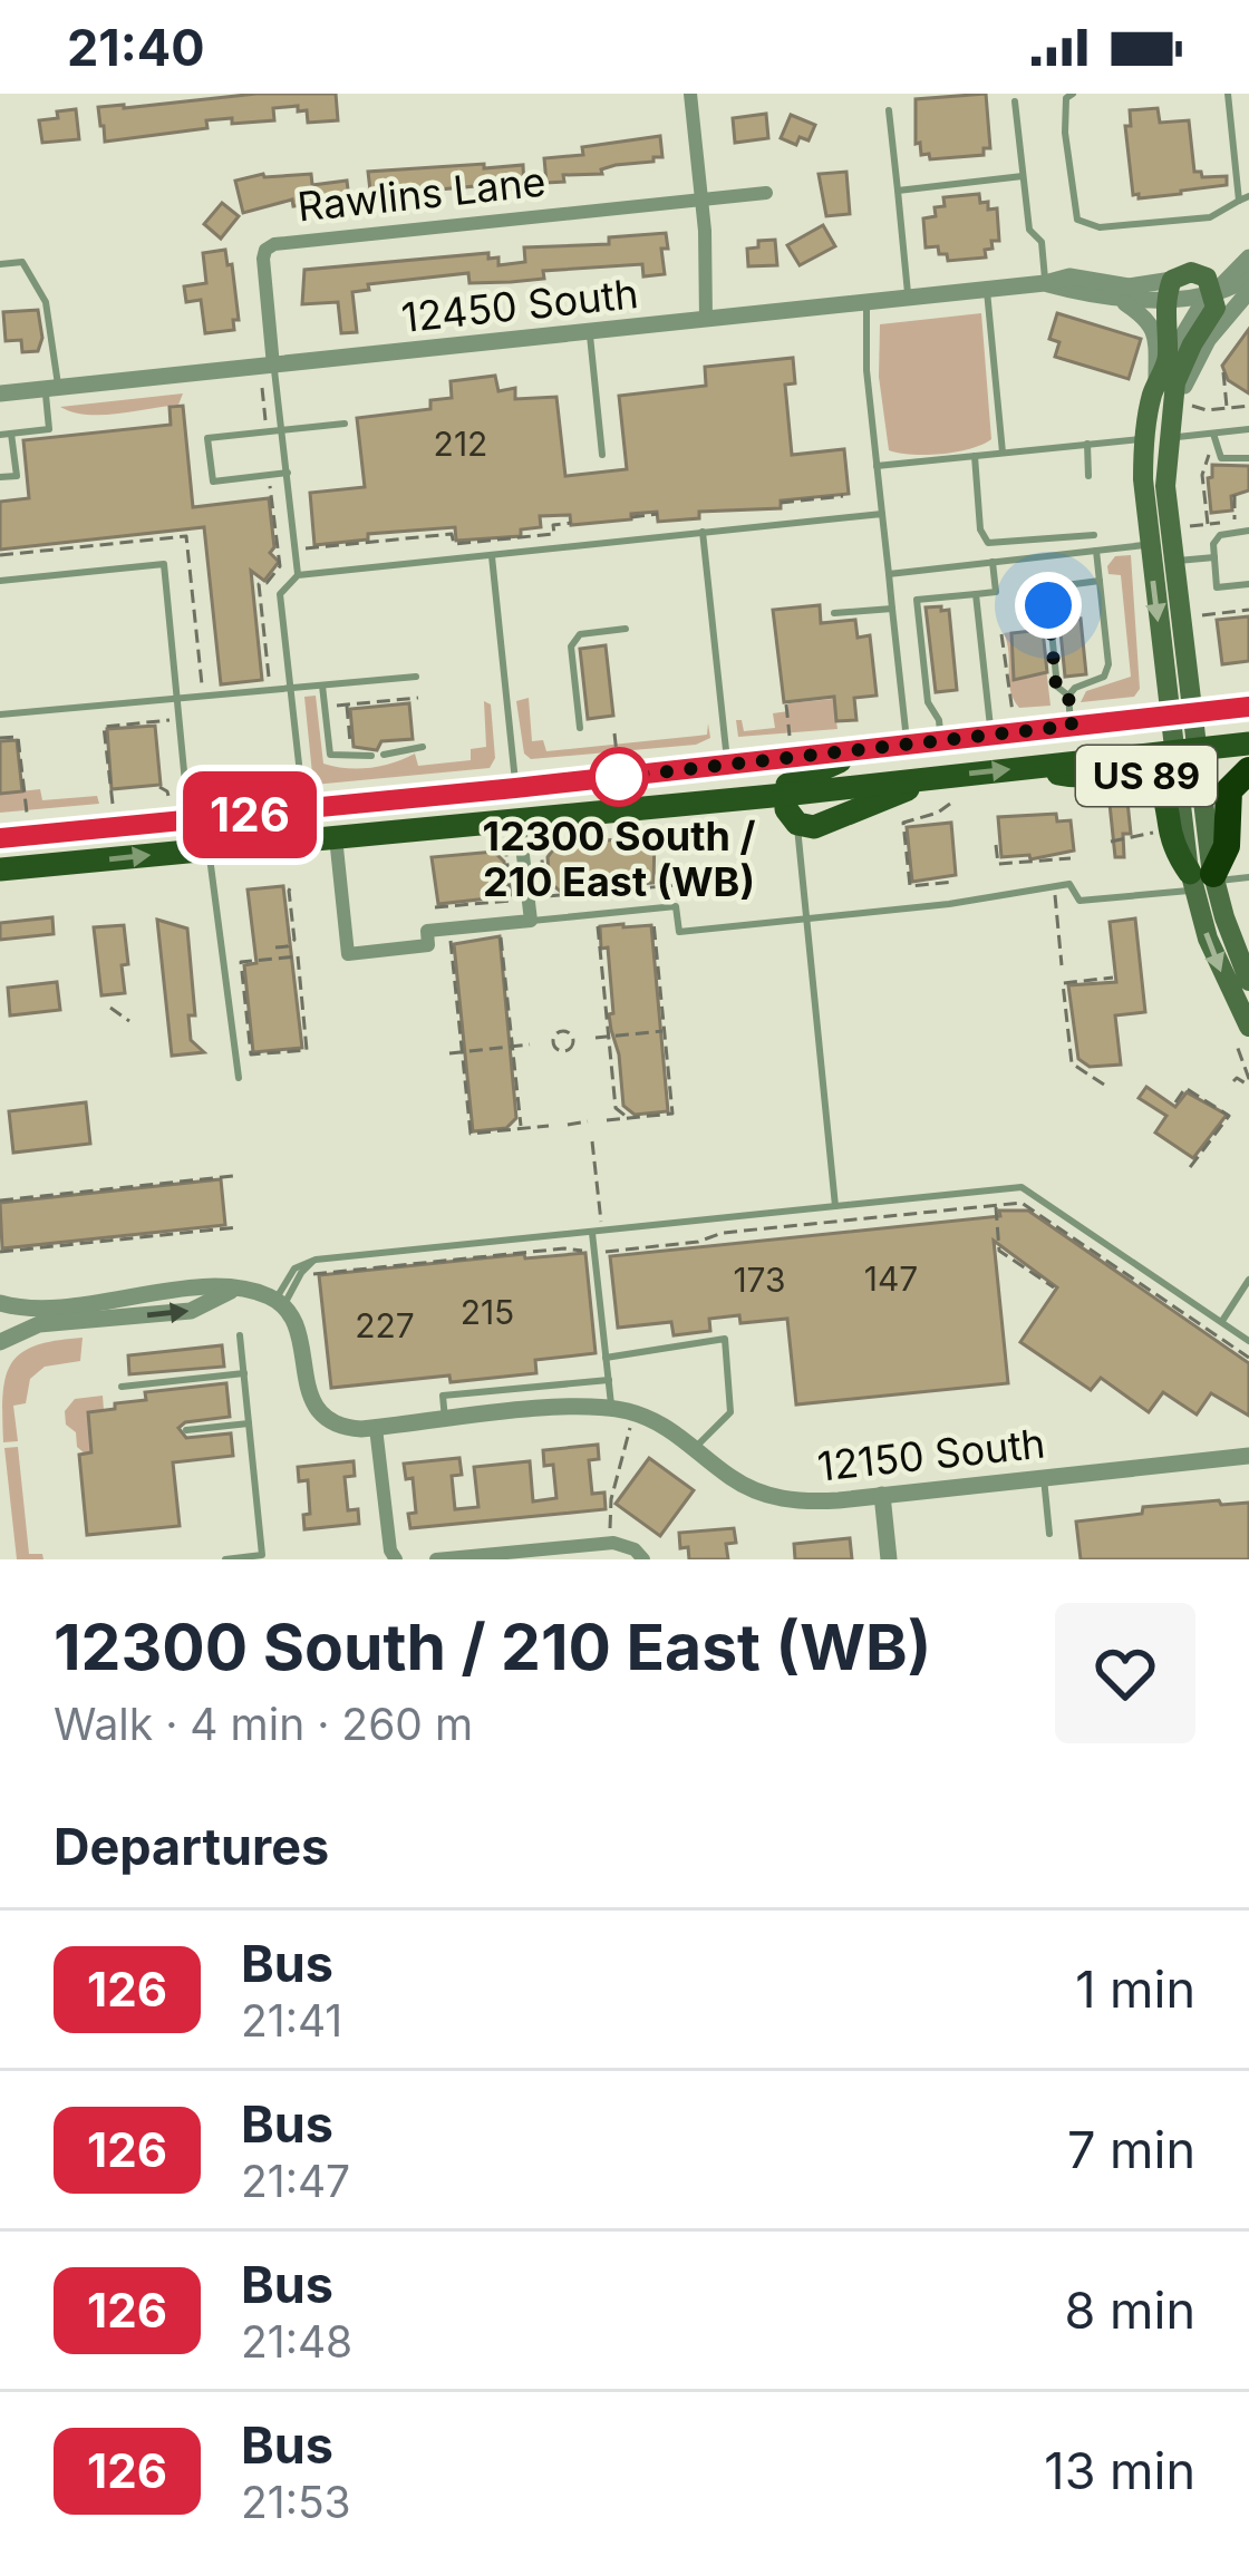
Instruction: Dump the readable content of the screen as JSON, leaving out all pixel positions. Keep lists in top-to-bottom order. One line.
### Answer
{"streets":{"main road":["US 89"],"street":["Rawlins Lane","12450 South","12150 South"]},"crossings":[["Rawlins Lane","12450 South"]],"places":["12300 South / 210 East (WB)"],"lines":["bus line 126"],"house_numbers":["212","147","173","215","227"],"page":{"status":"21:40","on_map":"126","heading":[["12300 South / 210 East (WB)","Walk · 4 min · 260 m"],"Departures"],"list":[{"mark":"126","name":"Bus","note":"21:41","value":"1 min"},{"mark":"126","name":"Bus","note":"21:47","value":"7 min"},{"mark":"126","name":"Bus","note":"21:48","value":"8 min"},{"mark":"126","name":"Bus","note":"21:53","value":"13 min"}]}}
